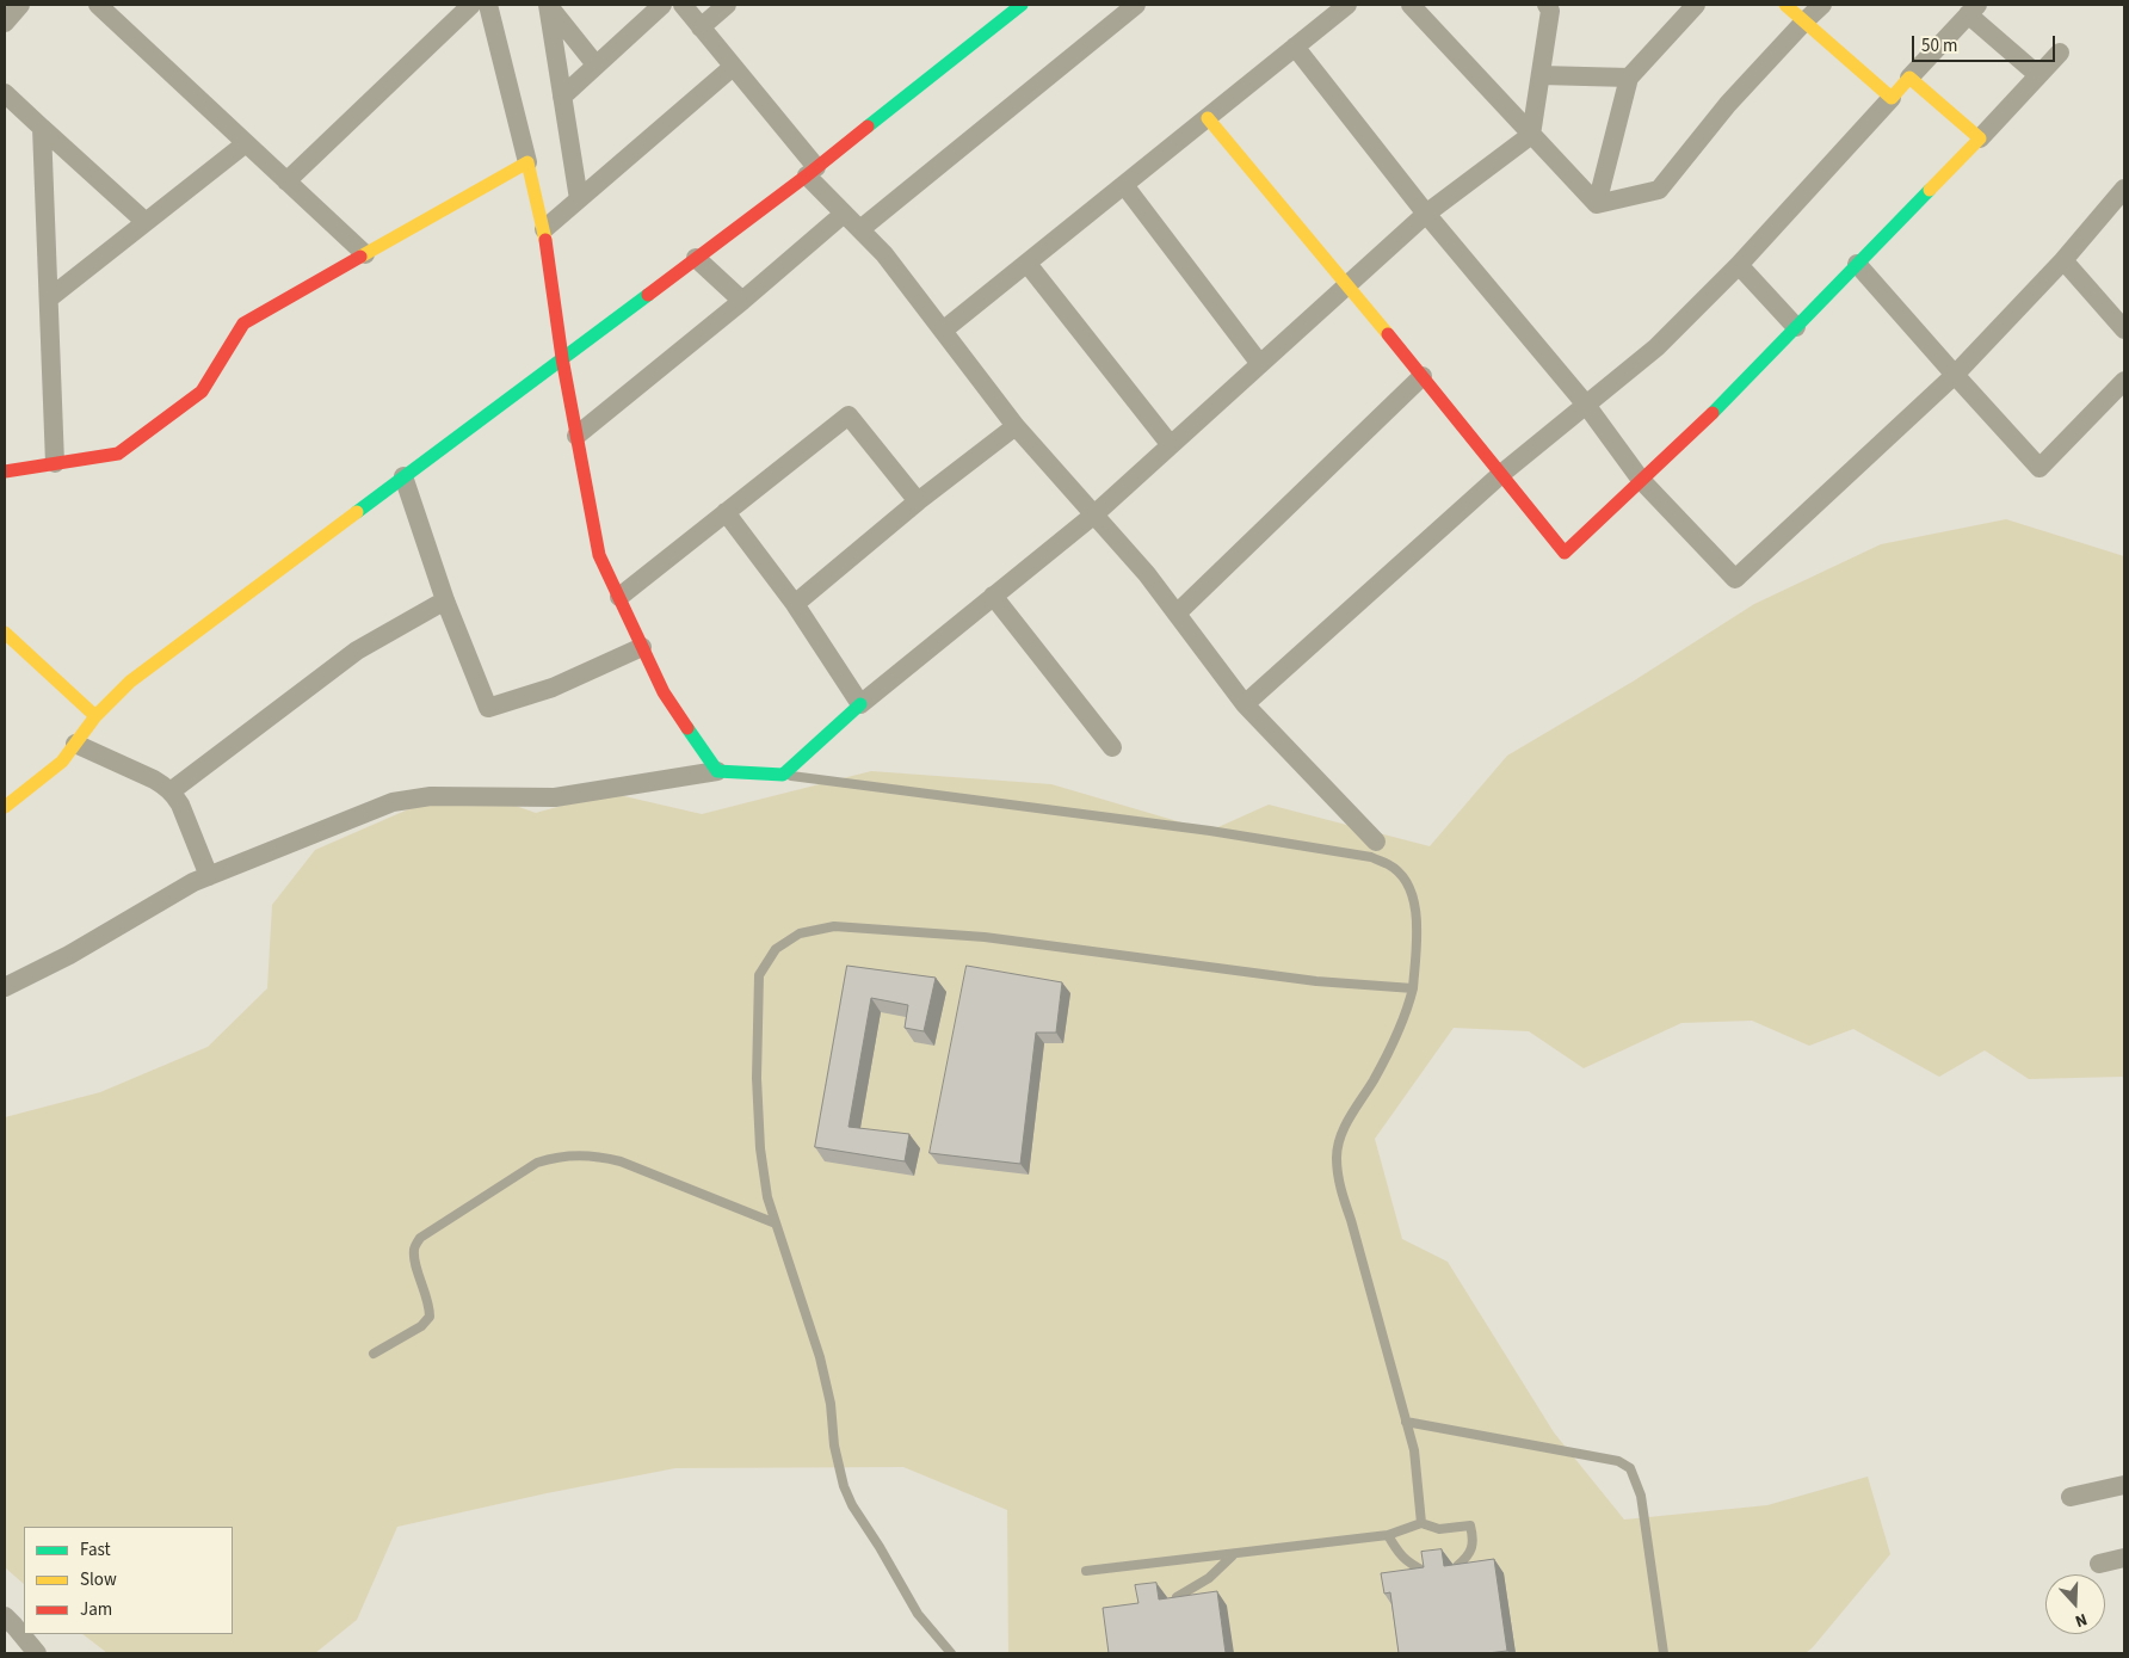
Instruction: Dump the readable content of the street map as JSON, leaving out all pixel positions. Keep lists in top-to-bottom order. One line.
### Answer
{"legend":["Fast","Slow","Jam"],"scale_bar":"50 m","north":"bottom"}
